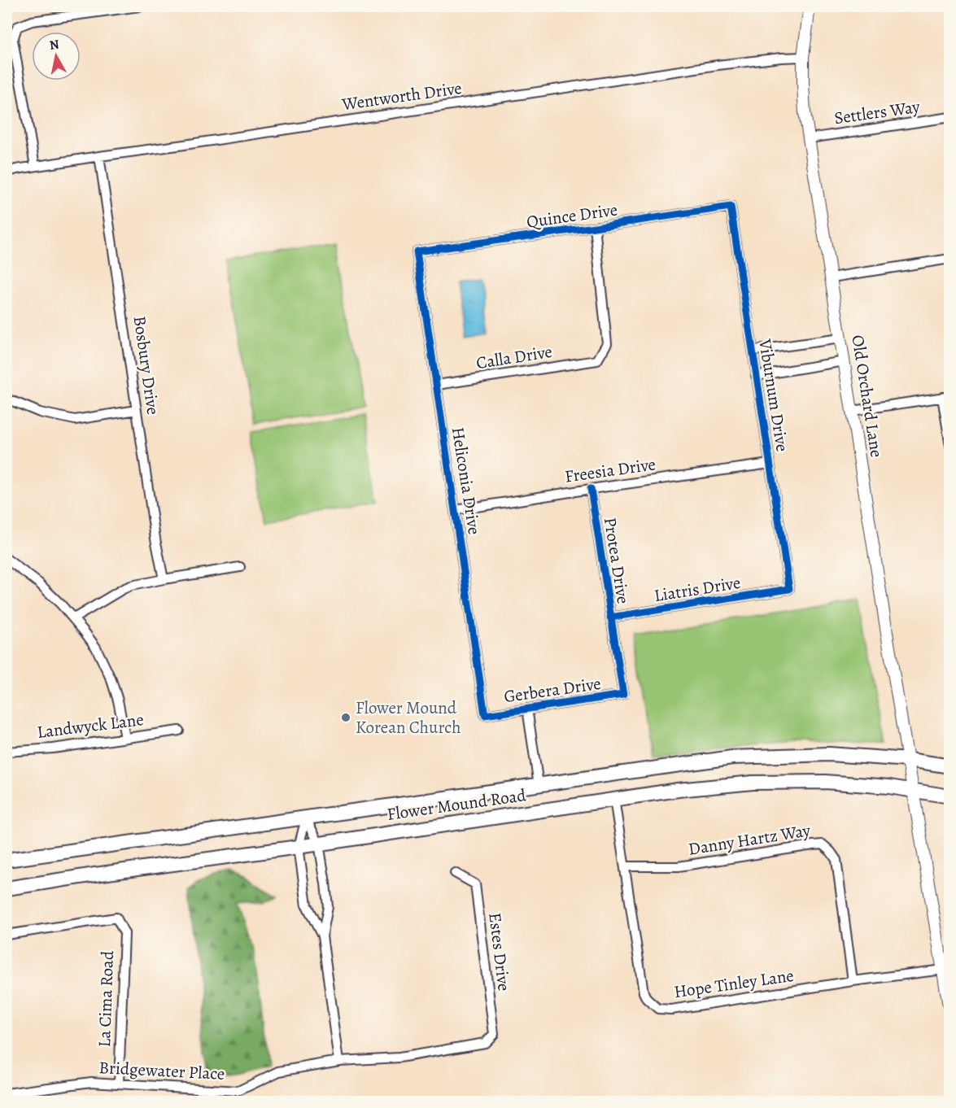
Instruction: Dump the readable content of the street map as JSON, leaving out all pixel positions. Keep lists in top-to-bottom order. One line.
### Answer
{"streets":{"main road":["Flower Mound Road"],"street":["Wentworth Drive","Settlers Way","Quince Drive","Calla Drive","Bosbury Drive","Viburnum Drive","Old Orchard Lane","Freesia Drive","Heliconia Drive","Protea Drive","Liatris Drive","Gerbera Drive","Landwyck Lane","Danny Hartz Way","Estes Drive","Hope Tinley Lane","La Cima Road","Bridgewater Place"]},"crossings":[["Wentworth Drive","Bosbury Drive"],["Wentworth Drive","Old Orchard Lane"],["Settlers Way","Old Orchard Lane"],["Quince Drive","Calla Drive"],["Quince Drive","Viburnum Drive"],["Quince Drive","Heliconia Drive"],["Calla Drive","Heliconia Drive"],["Viburnum Drive","Freesia Drive"],["Viburnum Drive","Liatris Drive"],["Old Orchard Lane","Flower Mound Road"],["Old Orchard Lane","Hope Tinley Lane"],["Freesia Drive","Heliconia Drive"],["Freesia Drive","Protea Drive"],["Heliconia Drive","Gerbera Drive"],["Protea Drive","Liatris Drive"],["Protea Drive","Gerbera Drive"],["Flower Mound Road","Hope Tinley Lane"],["Danny Hartz Way","Hope Tinley Lane"],["Estes Drive","Bridgewater Place"],["La Cima Road","Bridgewater Place"]],"places":["Flower Mound Korean Church"],"north":"top"}
